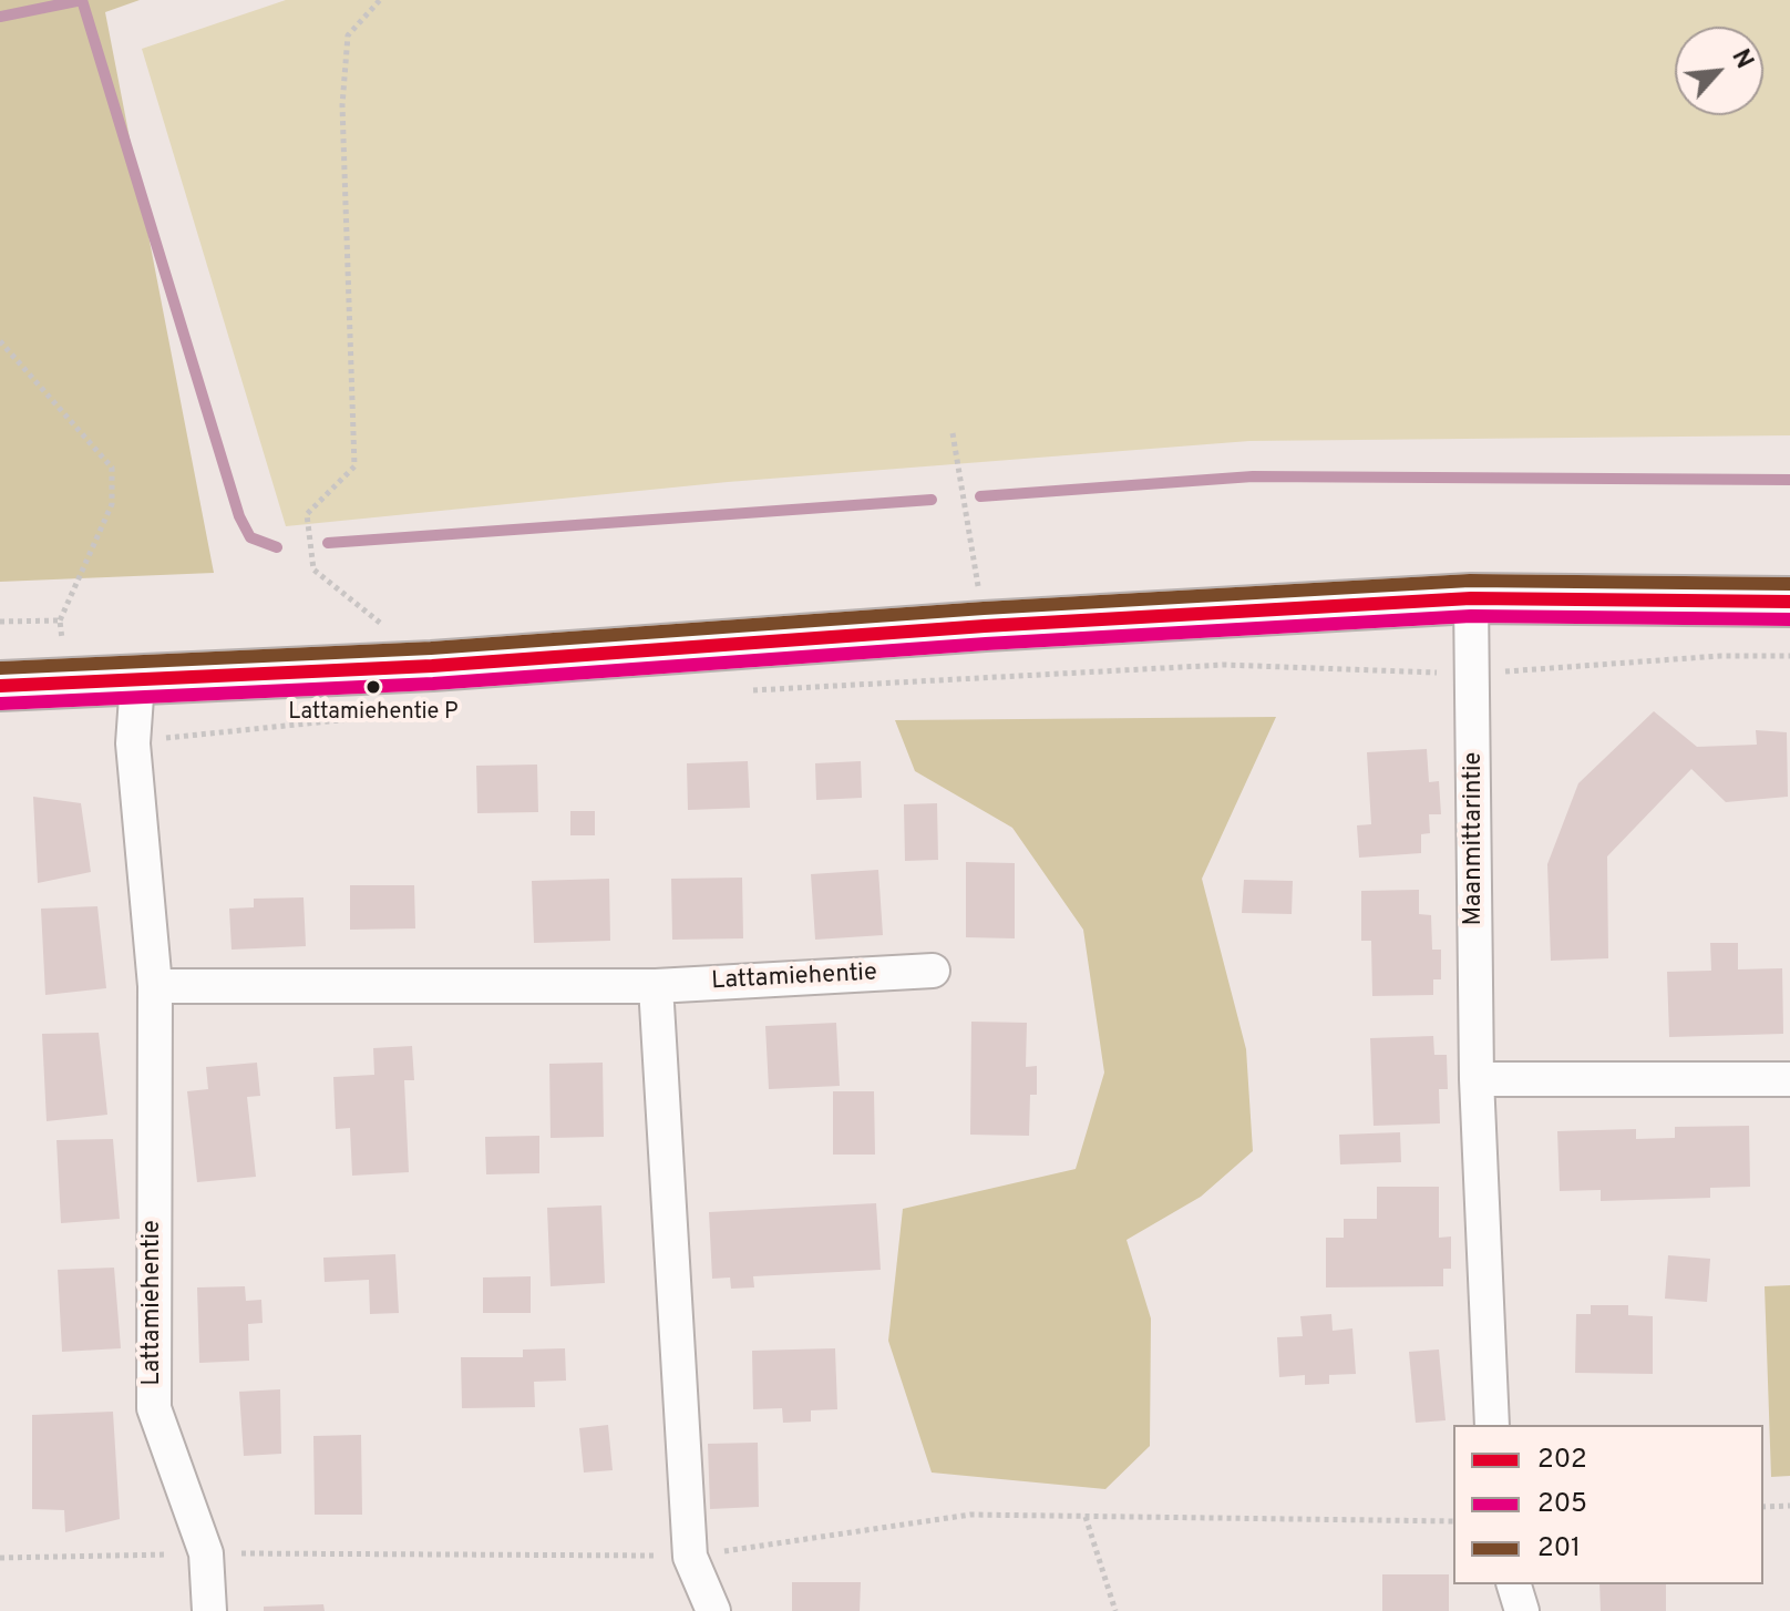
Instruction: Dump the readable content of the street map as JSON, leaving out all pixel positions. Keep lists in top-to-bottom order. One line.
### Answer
{"streets":{"street":["Maanmittarintie","Lattamiehentie"]},"places":["Lattamiehentie P"],"lines":["transit line 201","transit line 202","transit line 205"],"legend":["202","205","201"],"north":"top right"}
